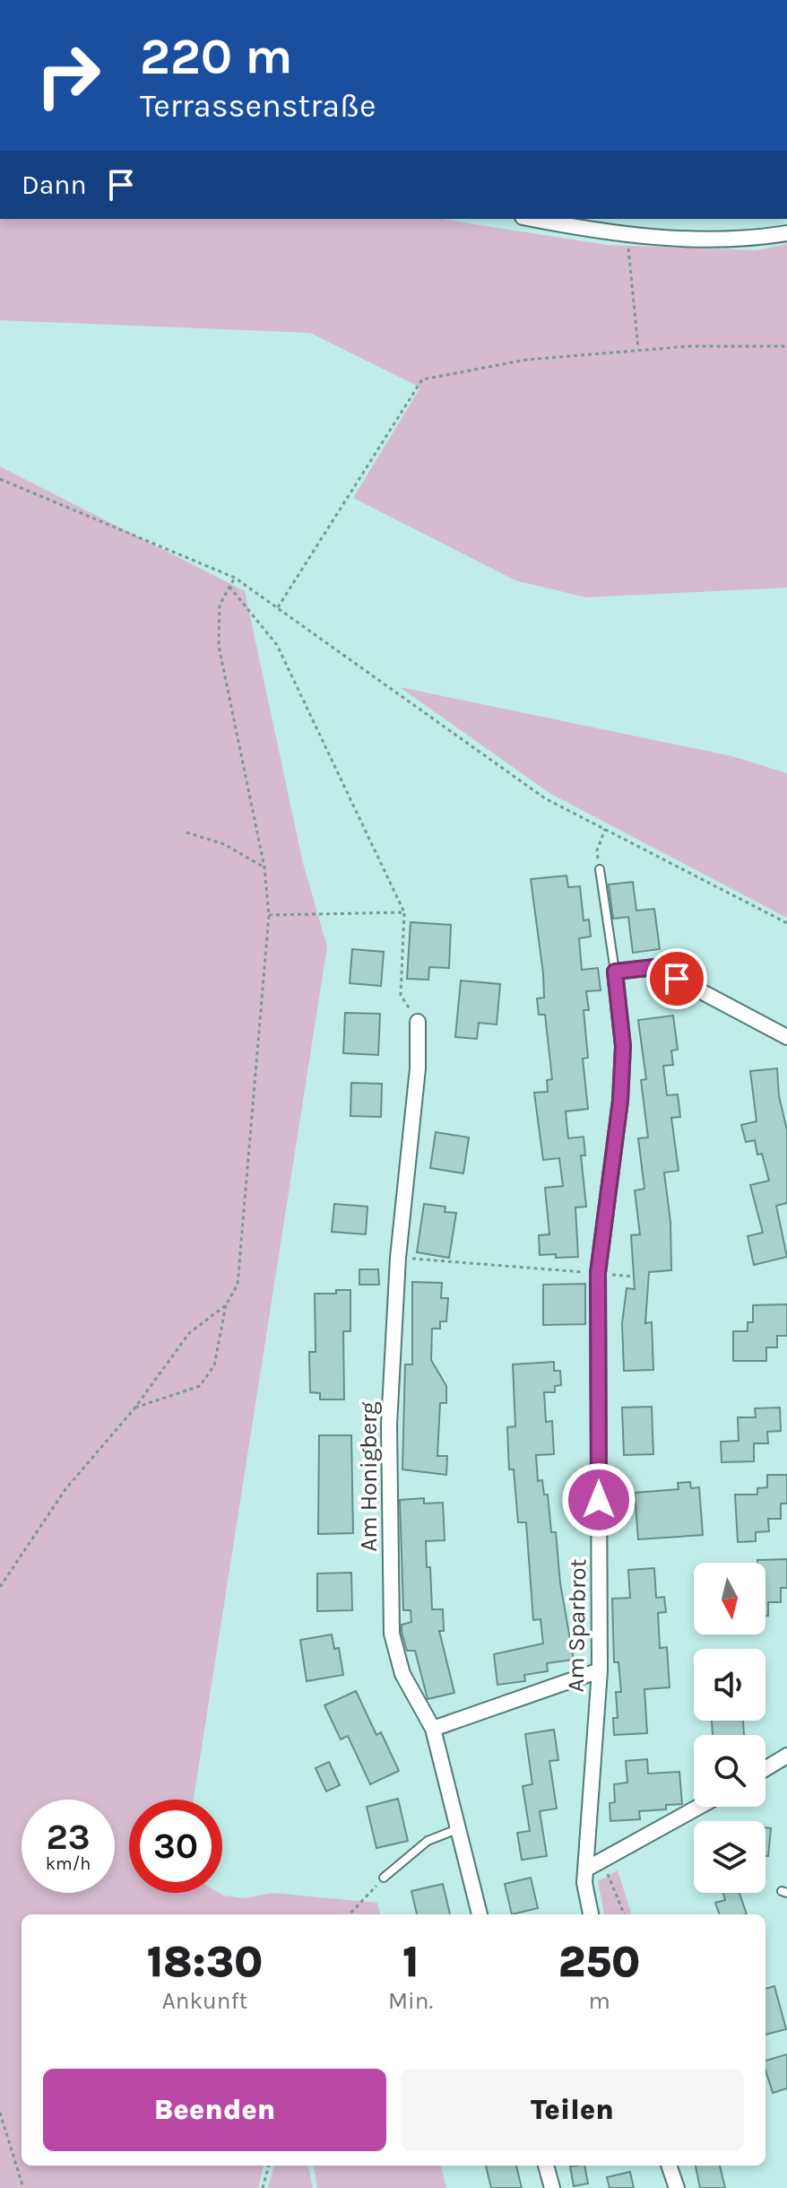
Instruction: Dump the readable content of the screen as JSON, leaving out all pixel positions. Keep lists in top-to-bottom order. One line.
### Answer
{"streets":{"street":["Am Honigberg","Am Sparbrot"]},"north":"bottom","page":{"turn":["220 m","Terrassenstraße"],"then":"Dann","speed":"23 km/h","limit":"30","eta":["18:30","Ankunft","1","Min.","250","m"],"buttons":["Beenden","Teilen"]}}
